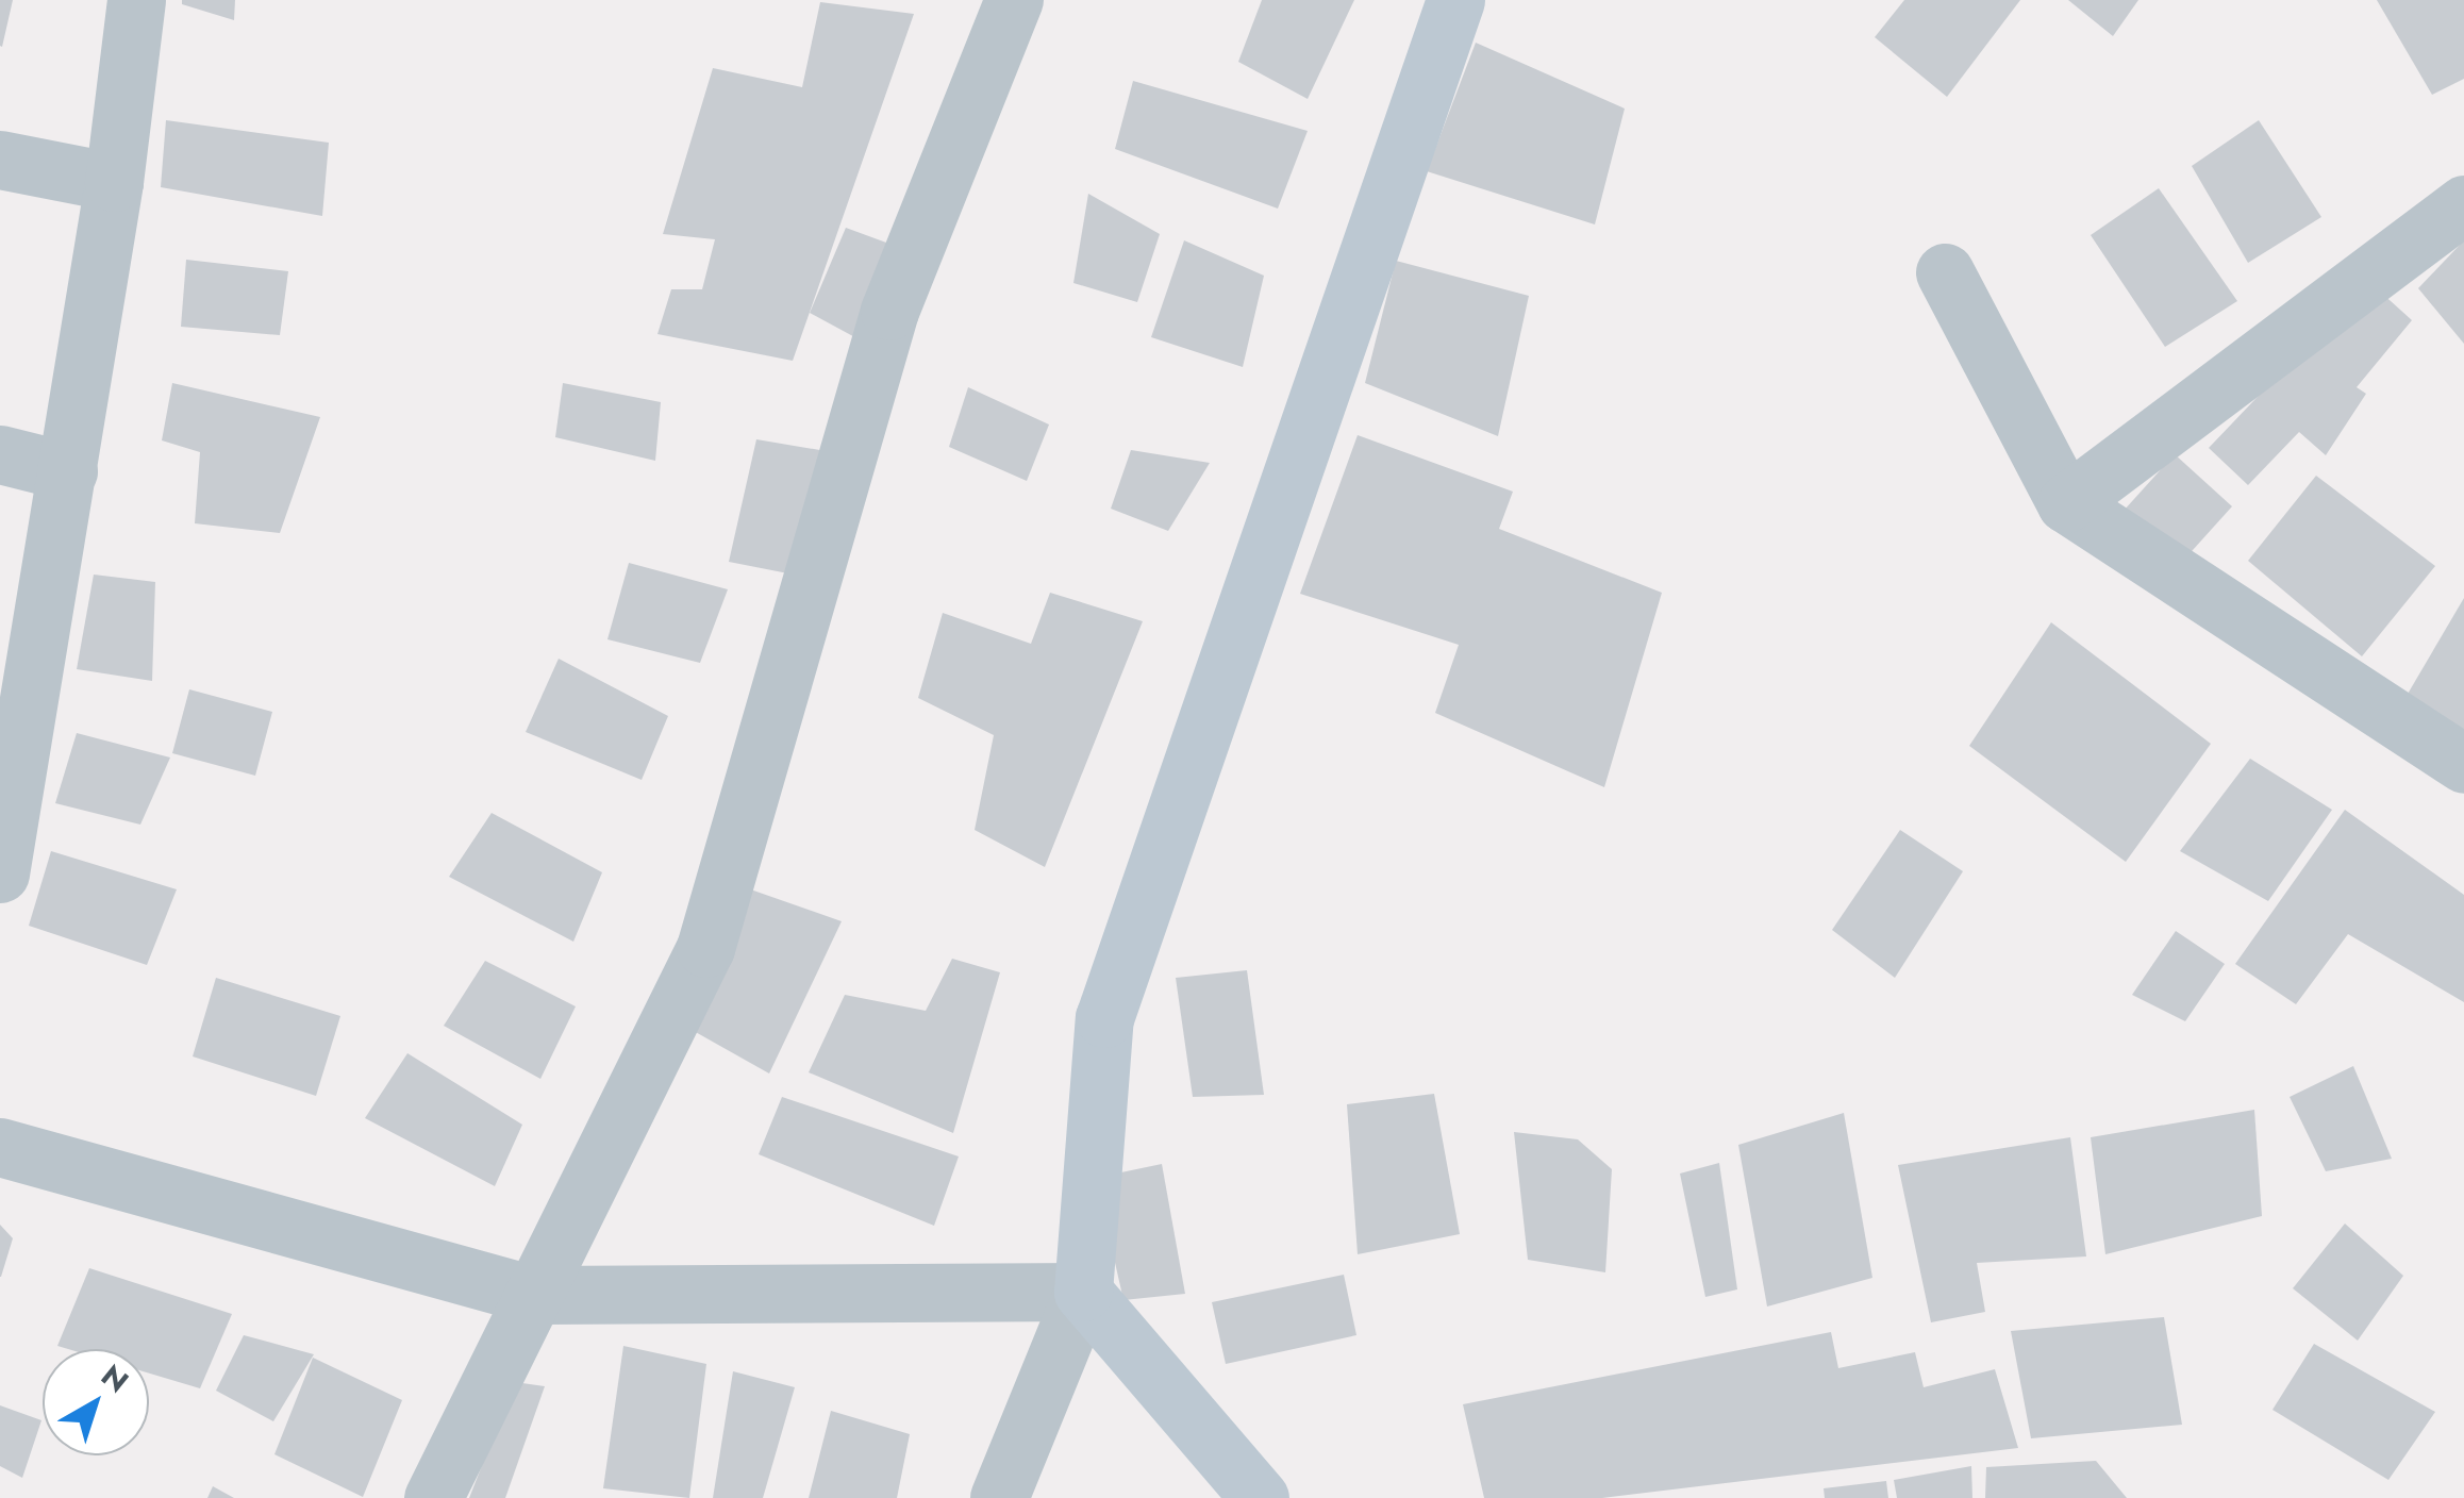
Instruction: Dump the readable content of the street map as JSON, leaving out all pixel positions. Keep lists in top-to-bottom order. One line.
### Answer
{"north":"top right"}
